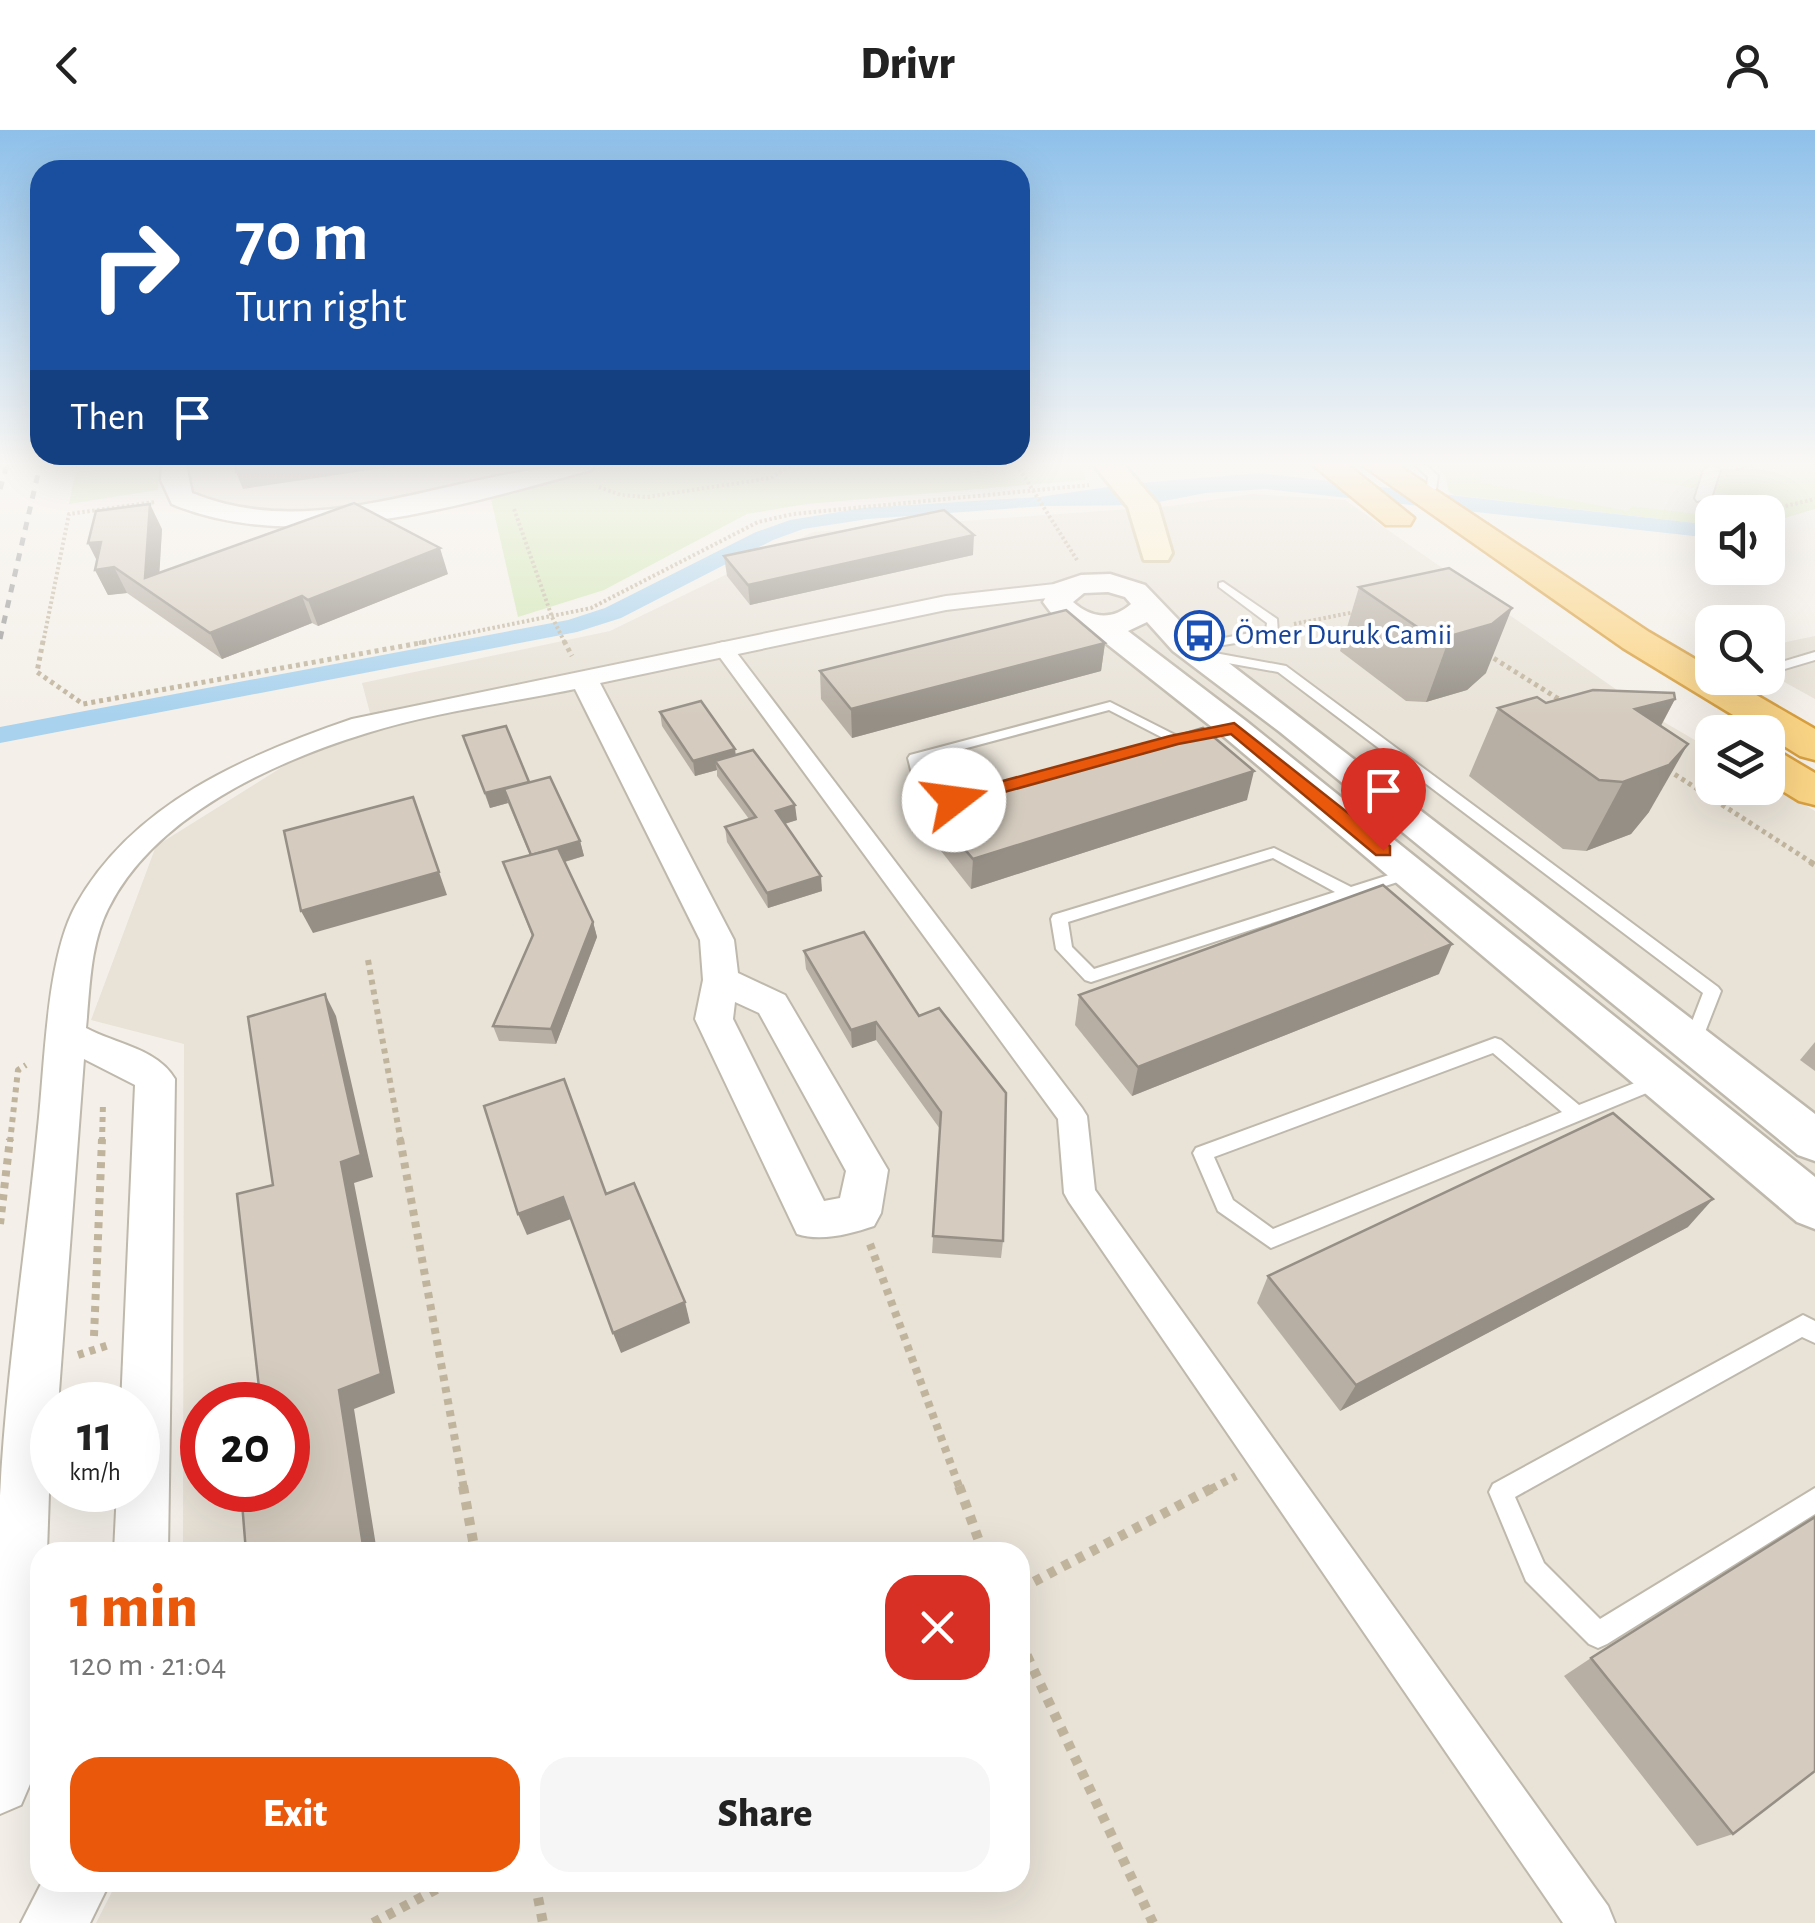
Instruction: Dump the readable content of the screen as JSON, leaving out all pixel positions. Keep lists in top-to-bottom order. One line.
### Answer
{"places":{"bus stop":["Ömer Duruk Camii"]},"page":{"header":"Drivr","turn":["70 m","Turn right"],"then":"Then","speed":"11 km/h","limit":"20","heading":["1 min","120 m · 21:04"],"buttons":["Exit","Share"]}}
